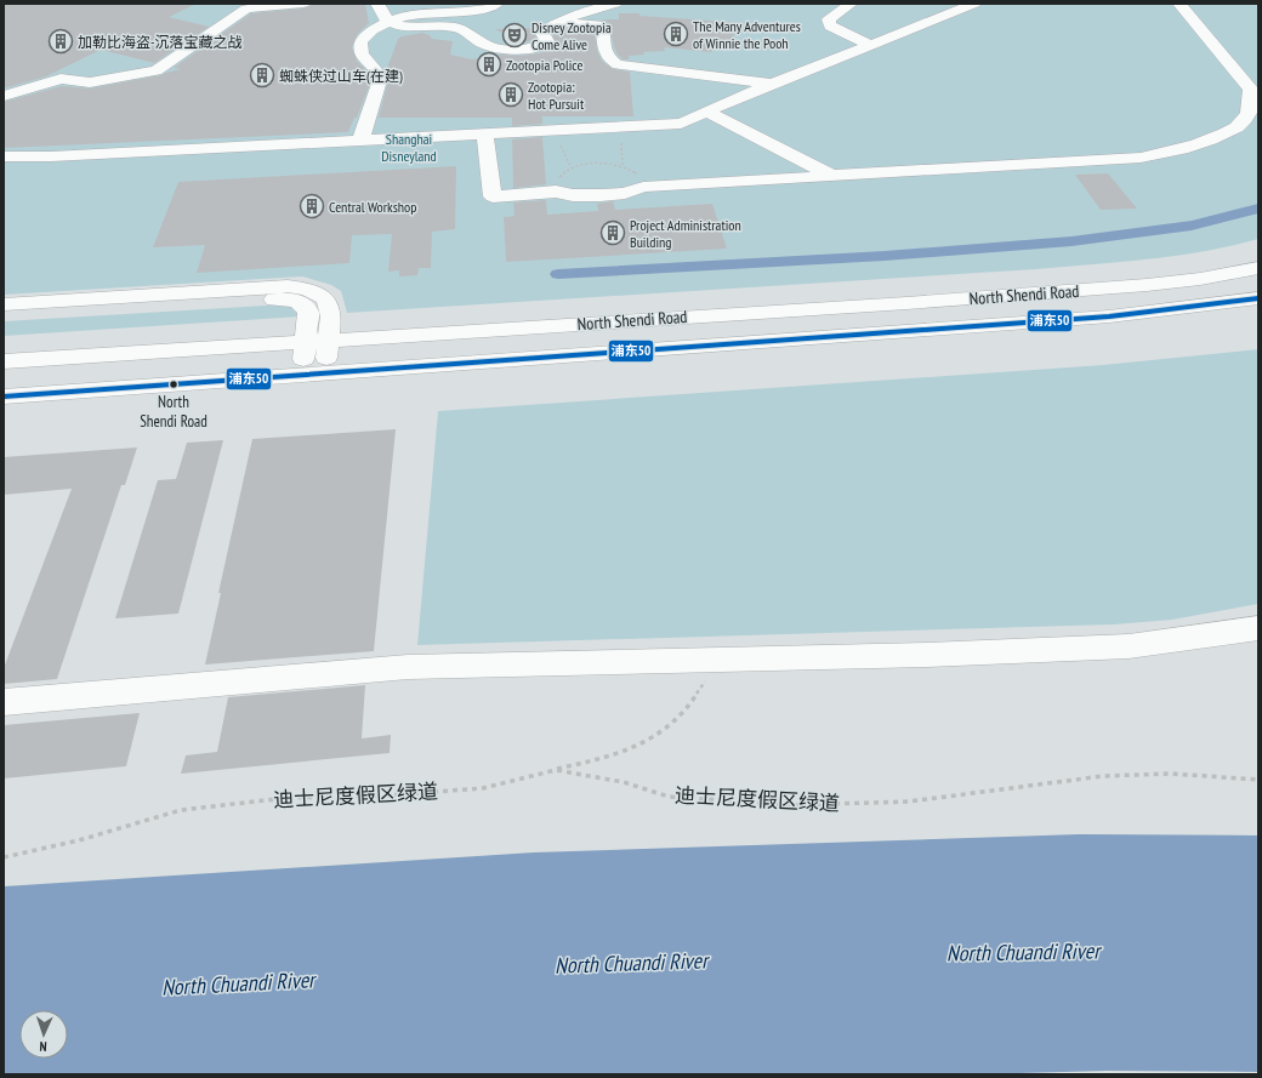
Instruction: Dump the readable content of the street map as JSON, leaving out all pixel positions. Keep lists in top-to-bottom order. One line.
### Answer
{"streets":{"street":["North Shendi Road"],"path":["迪士尼度假区绿道"]},"water":["North Chuandi River"],"parks":["Shanghai Disneyland"],"places":{"building":["The Many Adventures of Winnie the Pooh","加勒比海盗-沉落宝藏之战","Zootopia Police","蜘蛛侠过山车(在建)","Zootopia: Hot Pursuit","Central Workshop","Project Administration Building"],"theatre":["Disney Zootopia Come Alive"],"other":["North Shendi Road"]},"lines":["transit line 浦东50"],"north":"bottom"}
